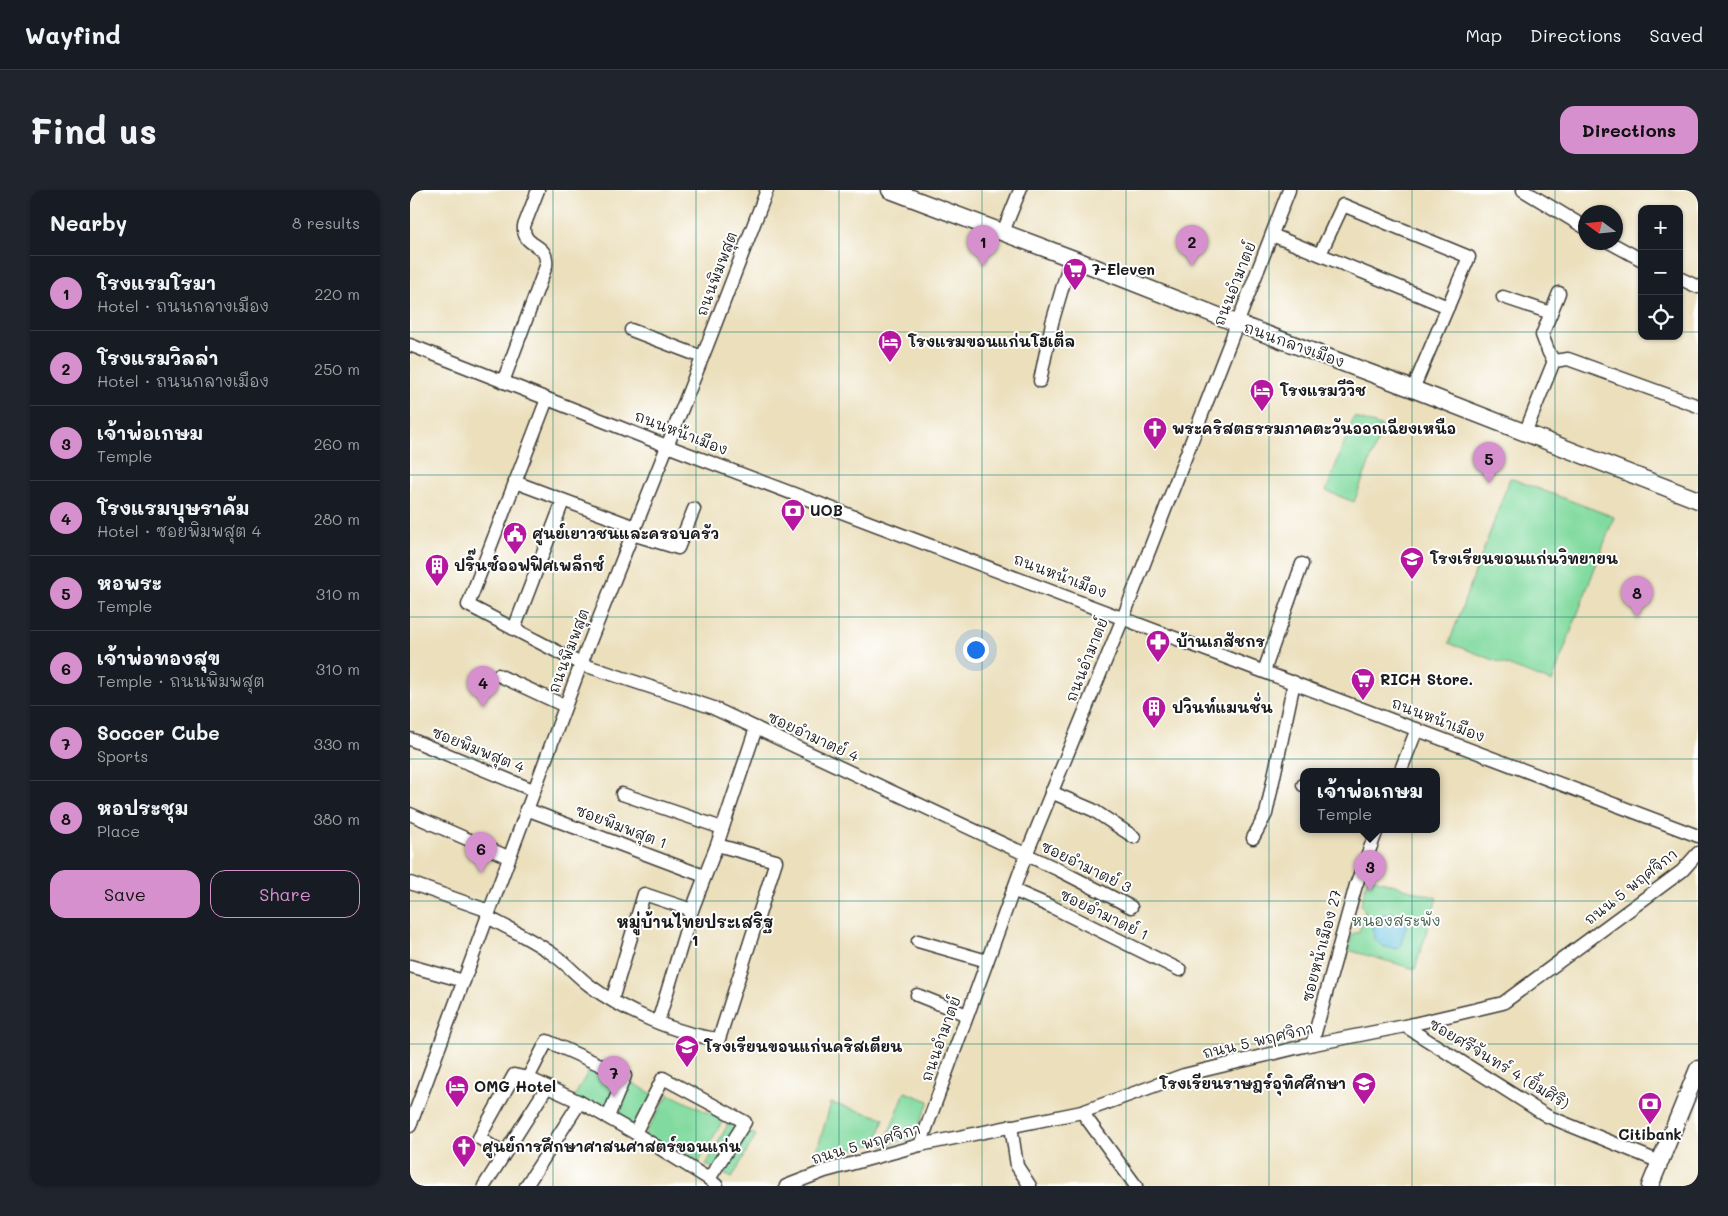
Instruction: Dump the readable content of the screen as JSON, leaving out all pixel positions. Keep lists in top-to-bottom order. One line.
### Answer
{"streets":{"main road":["ถนนกลางเมือง"],"street":["ถนนพิมพสุต","ถนนอำมาตย์","ถนนหน้าเมือง","ซอยอำมาตย์ 4","ซอยพิมพสุต 4","ซอยพิมพสุต 1","ซอยอำมาตย์ 3","ถนน 5 พฤศจิกา","ซอยอำมาตย์ 1","ซอยหน้าเมือง 27","ซอยศรีจันทร์ 4 (ยิ้มศิริ)"]},"crossings":[["ถนนพิมพสุต","ถนนหน้าเมือง"],["ถนนพิมพสุต","ซอยอำมาตย์ 4"],["ถนนพิมพสุต","ซอยพิมพสุต 4"],["ถนนพิมพสุต","ซอยพิมพสุต 1"],["ถนนอำมาตย์","ถนนกลางเมือง"],["ถนนอำมาตย์","ถนนหน้าเมือง"],["ถนนอำมาตย์","ซอยอำมาตย์ 4"],["ถนนอำมาตย์","ซอยอำมาตย์ 3"],["ถนนอำมาตย์","ถนน 5 พฤศจิกา"],["ถนนอำมาตย์","ซอยอำมาตย์ 1"],["ซอยอำมาตย์ 4","ซอยอำมาตย์ 3"],["ถนน 5 พฤศจิกา","ซอยหน้าเมือง 27"],["ถนน 5 พฤศจิกา","ซอยศรีจันทร์ 4 (ยิ้มศิริ)"]],"districts":["หมู่บ้านไทยประเสริฐ 1"],"parks":["หนองสระพัง"],"places":{"supermarket":["7-Eleven","RICH Store."],"hotel":["โรงแรมขอนแก่นโฮเต็ล","โรงแรมวีวิช","OMG Hotel"],"church":["พระคริสตธรรมภาคตะวันออกเฉียงเหนือ","ศูนย์การศึกษาศาสนศาสตร์ขอนแก่น"],"bank":["UOB","Citibank"],"public building":["ศูนย์เยาวชนและครอบครัว"],"school or university":["โรงเรียนขอนแก่นวิทยายน","โรงเรียนขอนแก่นคริสเตียน","โรงเรียนราษฎร์อุทิศศึกษา"],"building":["ปริ๊นซ์ออฟฟิศเพล็กซ์","ปวินท์แมนชั่น"],"pharmacy":["บ้านเภสัชกร"]},"north":"left","page":{"header":"Wayfind","nav":["Map","Directions","Saved"],"buttons":["Directions",["Save","Share"]],"title":"Find us","heading":["Nearby","8 results"],"map_buttons":["+","−"],"pins":["1","2","5","8","4","6","3","7"],"list":[{"mark":"1","name":"โรงแรมโรมา","note":"Hotel · ถนนกลางเมือง","value":"220 m"},{"mark":"2","name":"โรงแรมวิลล่า","note":"Hotel · ถนนกลางเมือง","value":"250 m"},{"mark":"3","name":"เจ้าพ่อเกษม","note":"Temple","value":"260 m"},{"mark":"4","name":"โรงแรมบุษราคัม","note":"Hotel · ซอยพิมพสุต 4","value":"280 m"},{"mark":"5","name":"หอพระ","note":"Temple","value":"310 m"},{"mark":"6","name":"เจ้าพ่อทองสุข","note":"Temple · ถนนพิมพสุต","value":"310 m"},{"mark":"7","name":"Soccer Cube","note":"Sports","value":"330 m"},{"mark":"8","name":"หอประชุม","note":"Place","value":"380 m"}],"popup":["เจ้าพ่อเกษม","Temple"]}}
